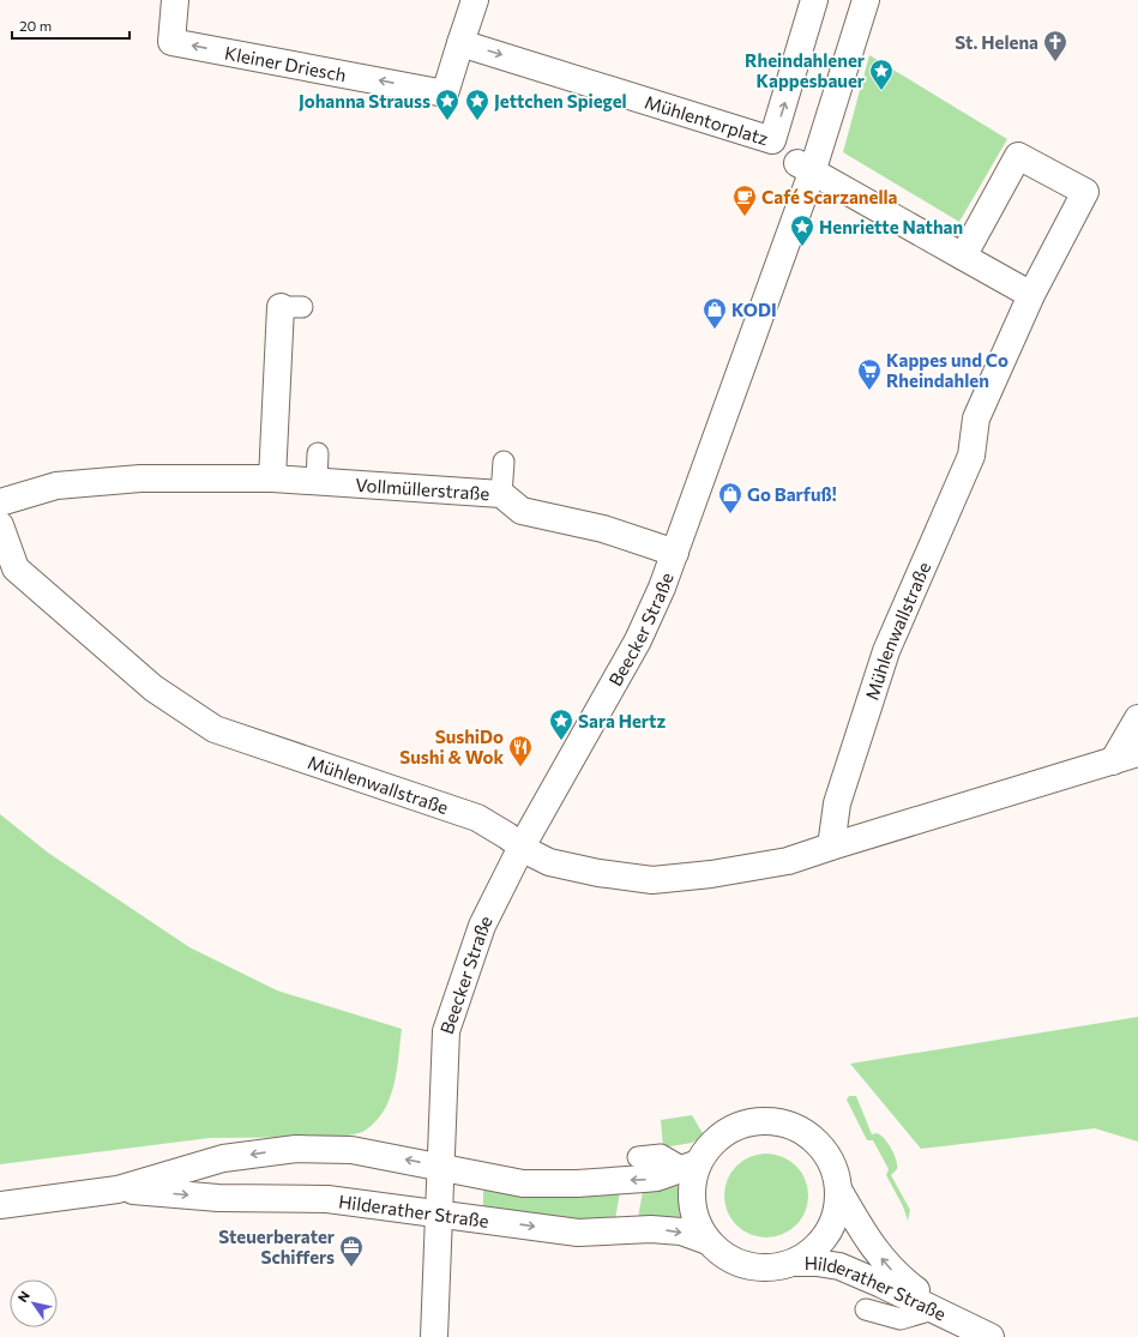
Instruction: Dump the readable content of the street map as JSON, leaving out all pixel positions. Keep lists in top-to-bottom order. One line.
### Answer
{"streets":{"street":["Kleiner Driesch","Mühlentorplatz","Vollmüllerstraße","Beecker Straße","Mühlenwallstraße","Hilderather Straße"]},"crossings":[["Kleiner Driesch","Mühlentorplatz"],["Vollmüllerstraße","Beecker Straße"],["Beecker Straße","Mühlenwallstraße"],["Beecker Straße","Hilderather Straße"]],"places":{"church":["St. Helena"],"place":["Rheindahlener Kappesbauer","Johanna Strauss","Jettchen Spiegel","Henriette Nathan","Sara Hertz"],"cafe":["Café Scarzanella"],"shop":["KODI","Go Barfuß!"],"supermarket":["Kappes und Co Rheindahlen"],"restaurant":["SushiDo Sushi & Wok"],"office":["Steuerberater Schiffers"]},"scale_bar":"20 m","north":"top left"}
